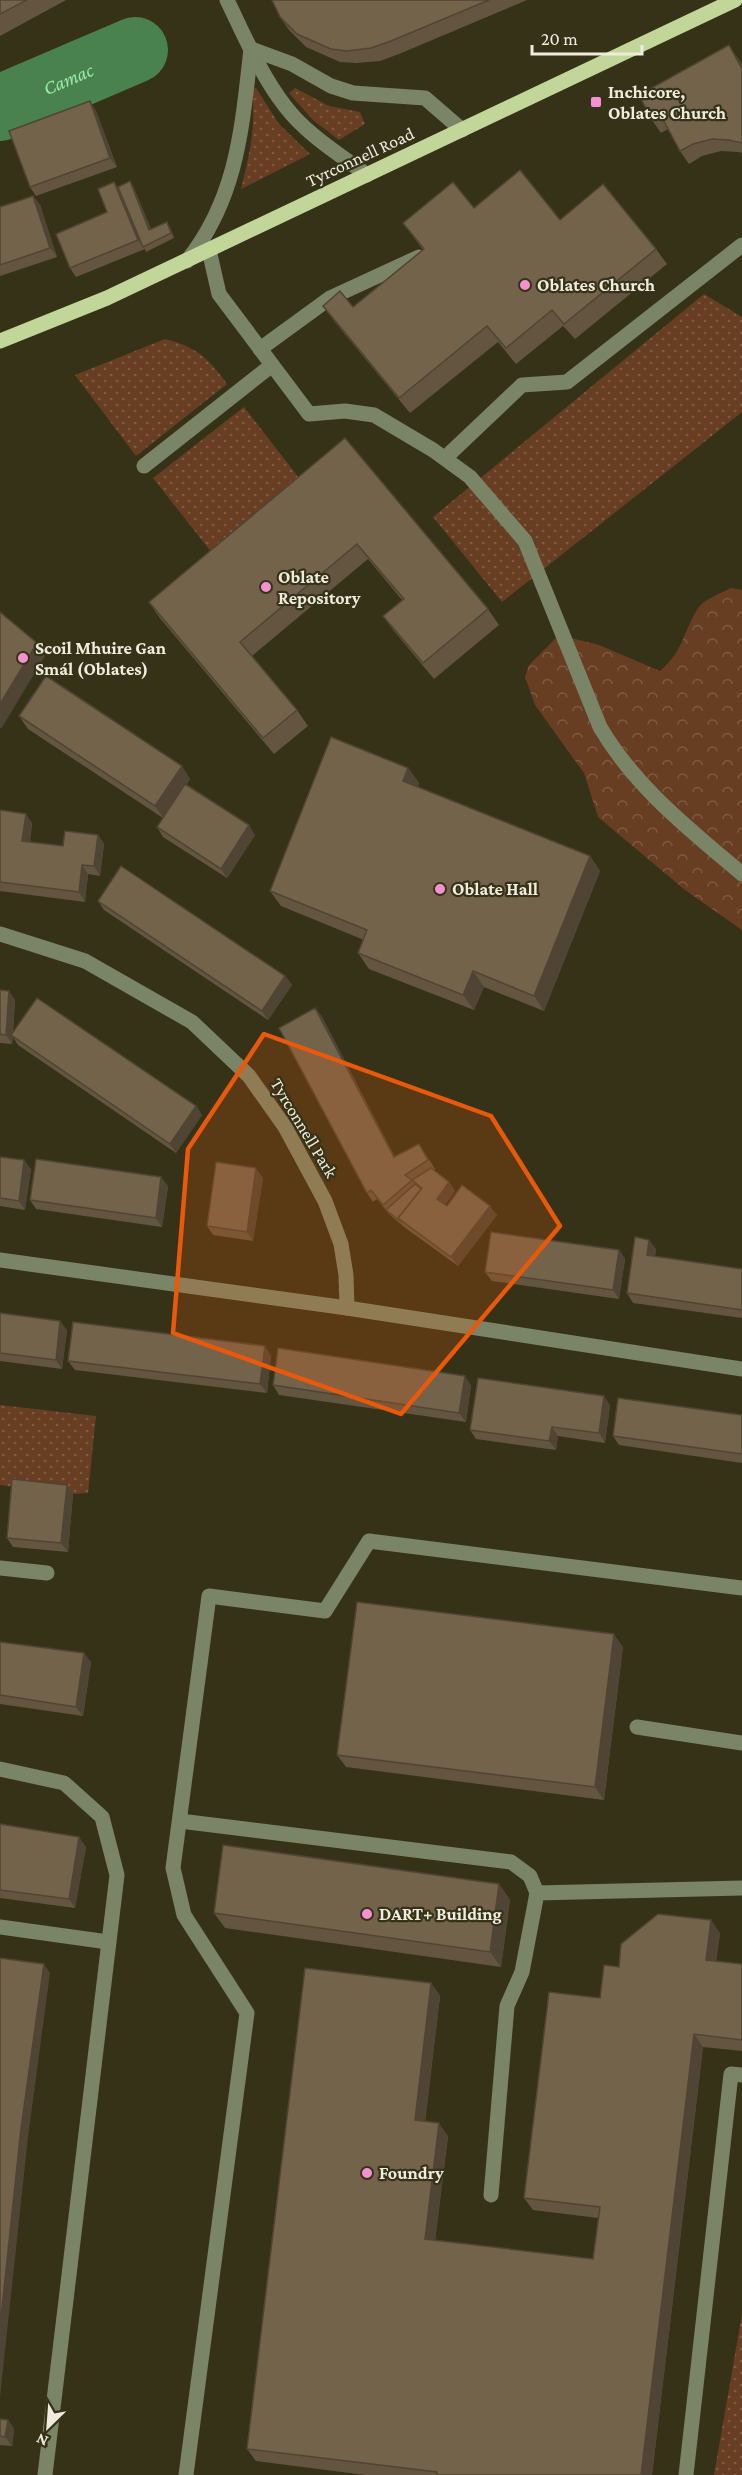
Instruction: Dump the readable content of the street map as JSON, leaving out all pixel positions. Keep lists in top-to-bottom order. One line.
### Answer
{"streets":{"main road":["Tyrconnell Road"],"street":["Tyrconnell Park"]},"water":["Camac"],"places":{"transit":["Inchicore, Oblates Church"],"other":["Oblates Church","Oblate Repository","Scoil Mhuire Gan Smál (Oblates)","Oblate Hall","DART+ Building","Foundry"]},"scale_bar":"20 m","north":"bottom left"}
